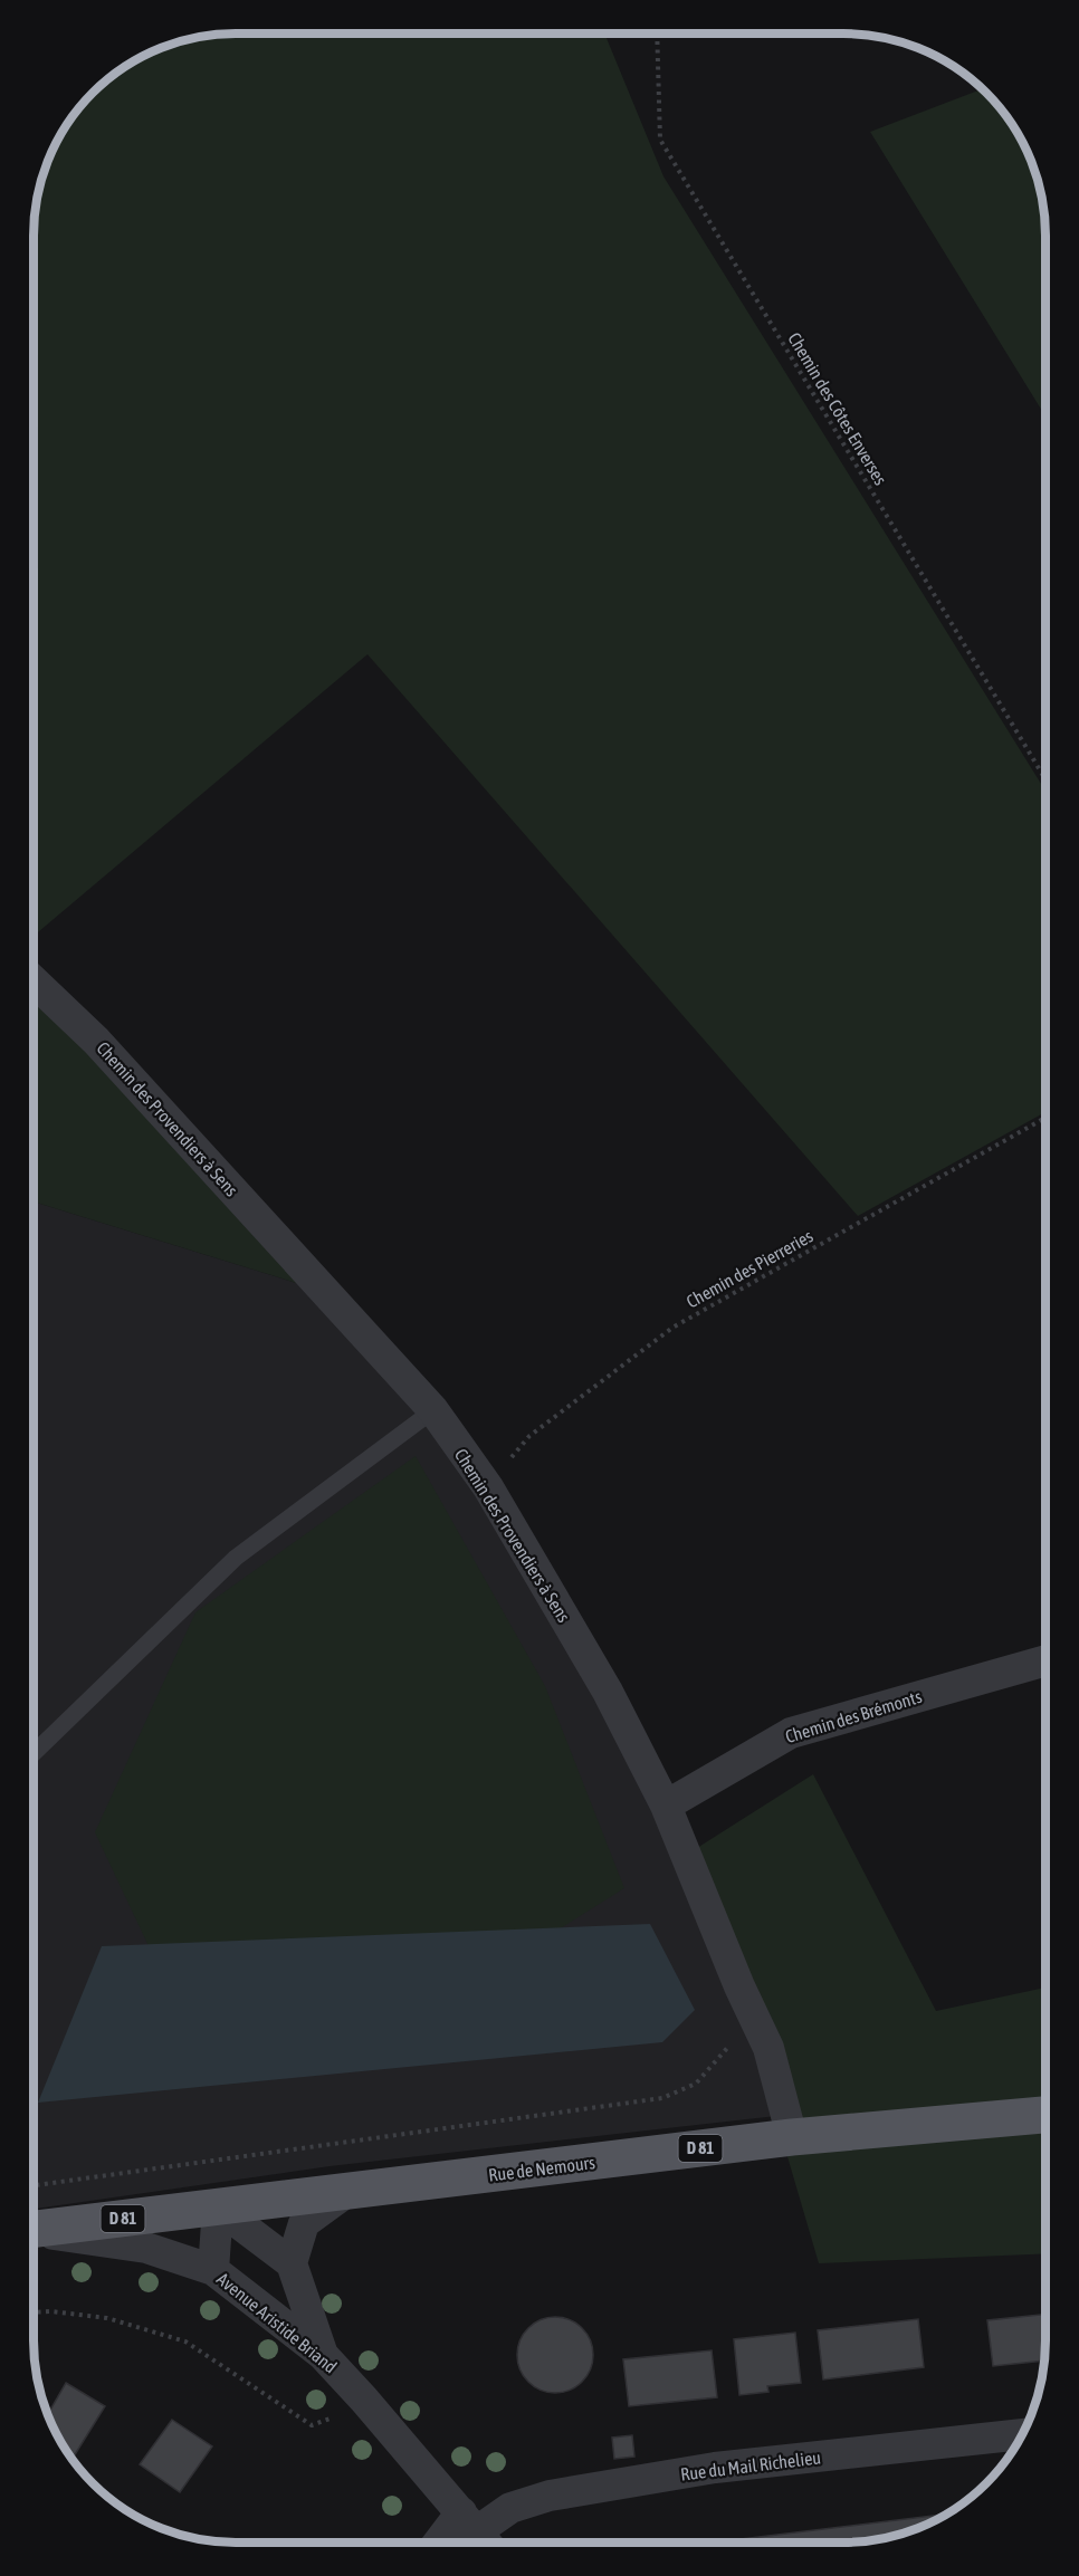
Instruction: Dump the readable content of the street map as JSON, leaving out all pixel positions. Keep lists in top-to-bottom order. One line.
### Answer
{"streets":{"main road":["D 81","Rue de Nemours"],"street":["Chemin des Provendiers à Sens","Chemin des Brémonts","Avenue Aristide Briand","Rue du Mail Richelieu"],"path":["Chemin des Côtes Enverses","Chemin des Pierreries"]},"crossings":[["Chemin des Provendiers à Sens","Chemin des Pierreries"],["Chemin des Provendiers à Sens","Chemin des Brémonts"],["Chemin des Provendiers à Sens","Rue de Nemours"],["Avenue Aristide Briand","Rue du Mail Richelieu"]]}
